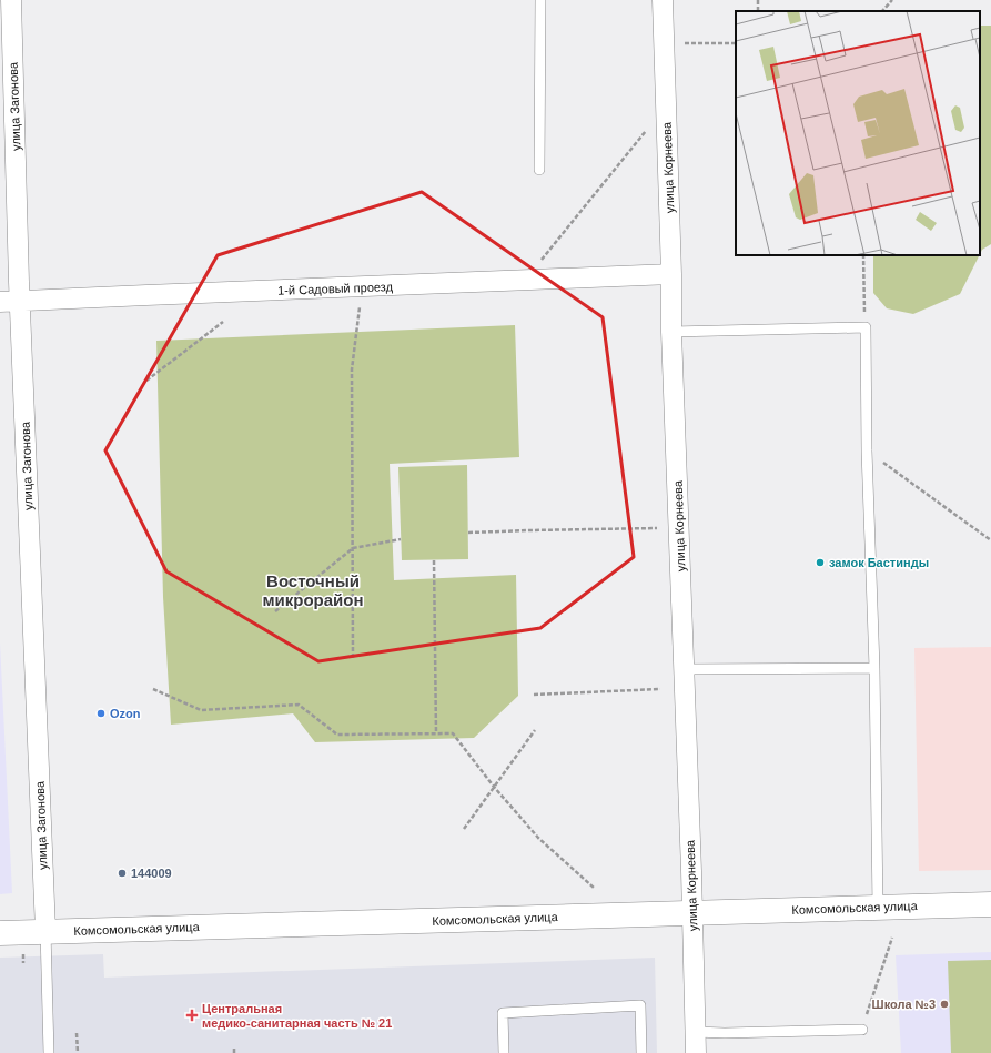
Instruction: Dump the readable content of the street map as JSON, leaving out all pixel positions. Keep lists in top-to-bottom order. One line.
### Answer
{"streets":{"street":["улица Загонова","улица Корнеева","1-й Садовый проезд","Комсомольская улица"]},"crossings":[["улица Загонова","1-й Садовый проезд"],["улица Загонова","Комсомольская улица"],["улица Корнеева","1-й Садовый проезд"],["улица Корнеева","Комсомольская улица"]],"districts":["Восточный микрорайон"],"places":{"other":["замок Бастинды","Ozon","144009","Школа №3"],"health":["Центральная медико-санитарная часть № 21"]}}
